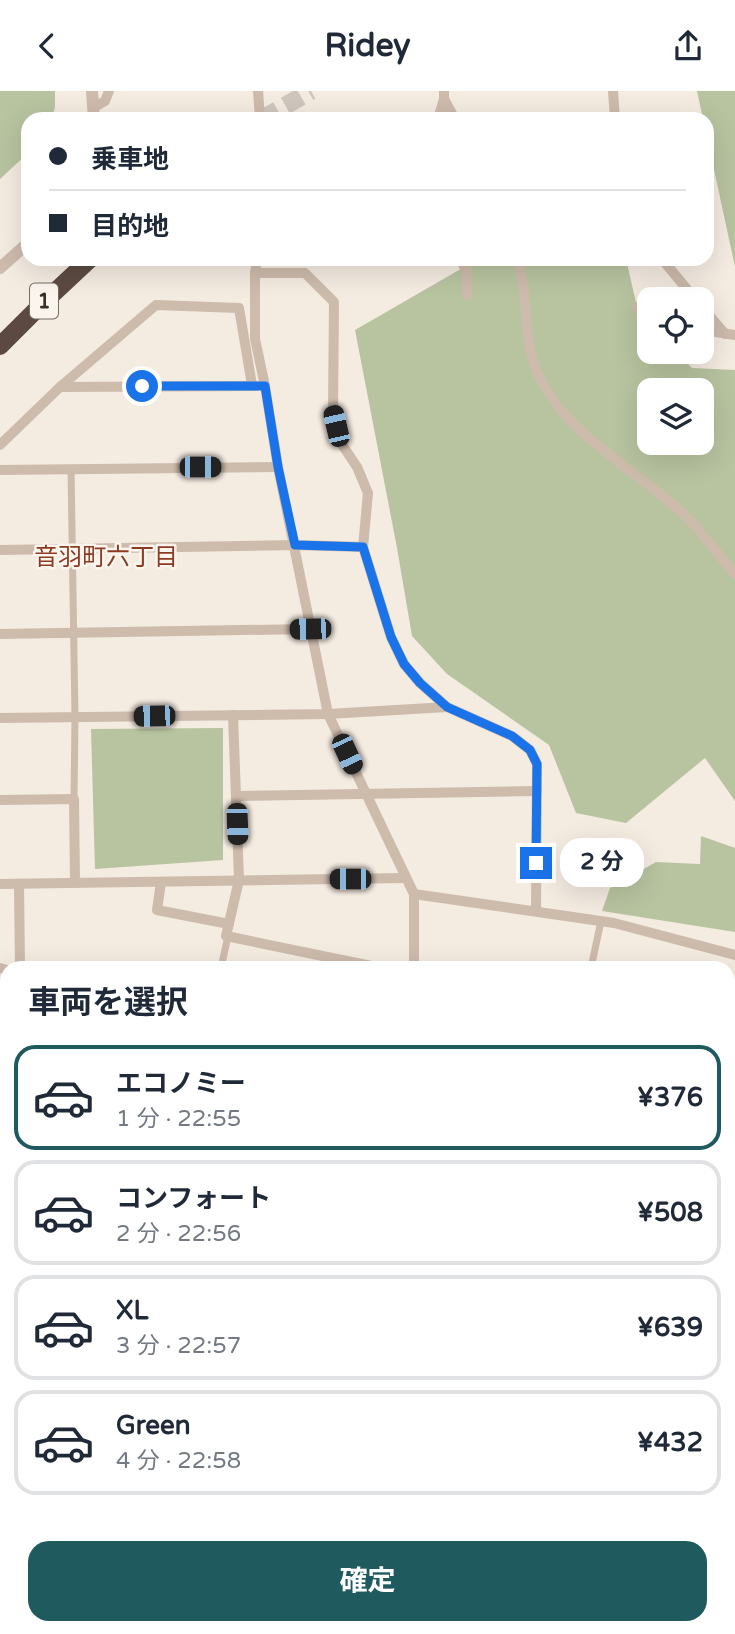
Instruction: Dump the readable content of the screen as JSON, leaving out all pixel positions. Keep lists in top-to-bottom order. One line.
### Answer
{"streets":{"highway":["1"]},"districts":["音羽町六丁目"],"page":{"header":"Ridey","banner":["乗車地","目的地"],"bubble":"2 分","heading":"車両を選択","list":[{"name":"エコノミー","note":"1 分 · 22:55","value":"¥376"},{"name":"コンフォート","note":"2 分 · 22:56","value":"¥508"},{"name":"XL","note":"3 分 · 22:57","value":"¥639"},{"name":"Green","note":"4 分 · 22:58","value":"¥432"}],"buttons":"確定"}}
